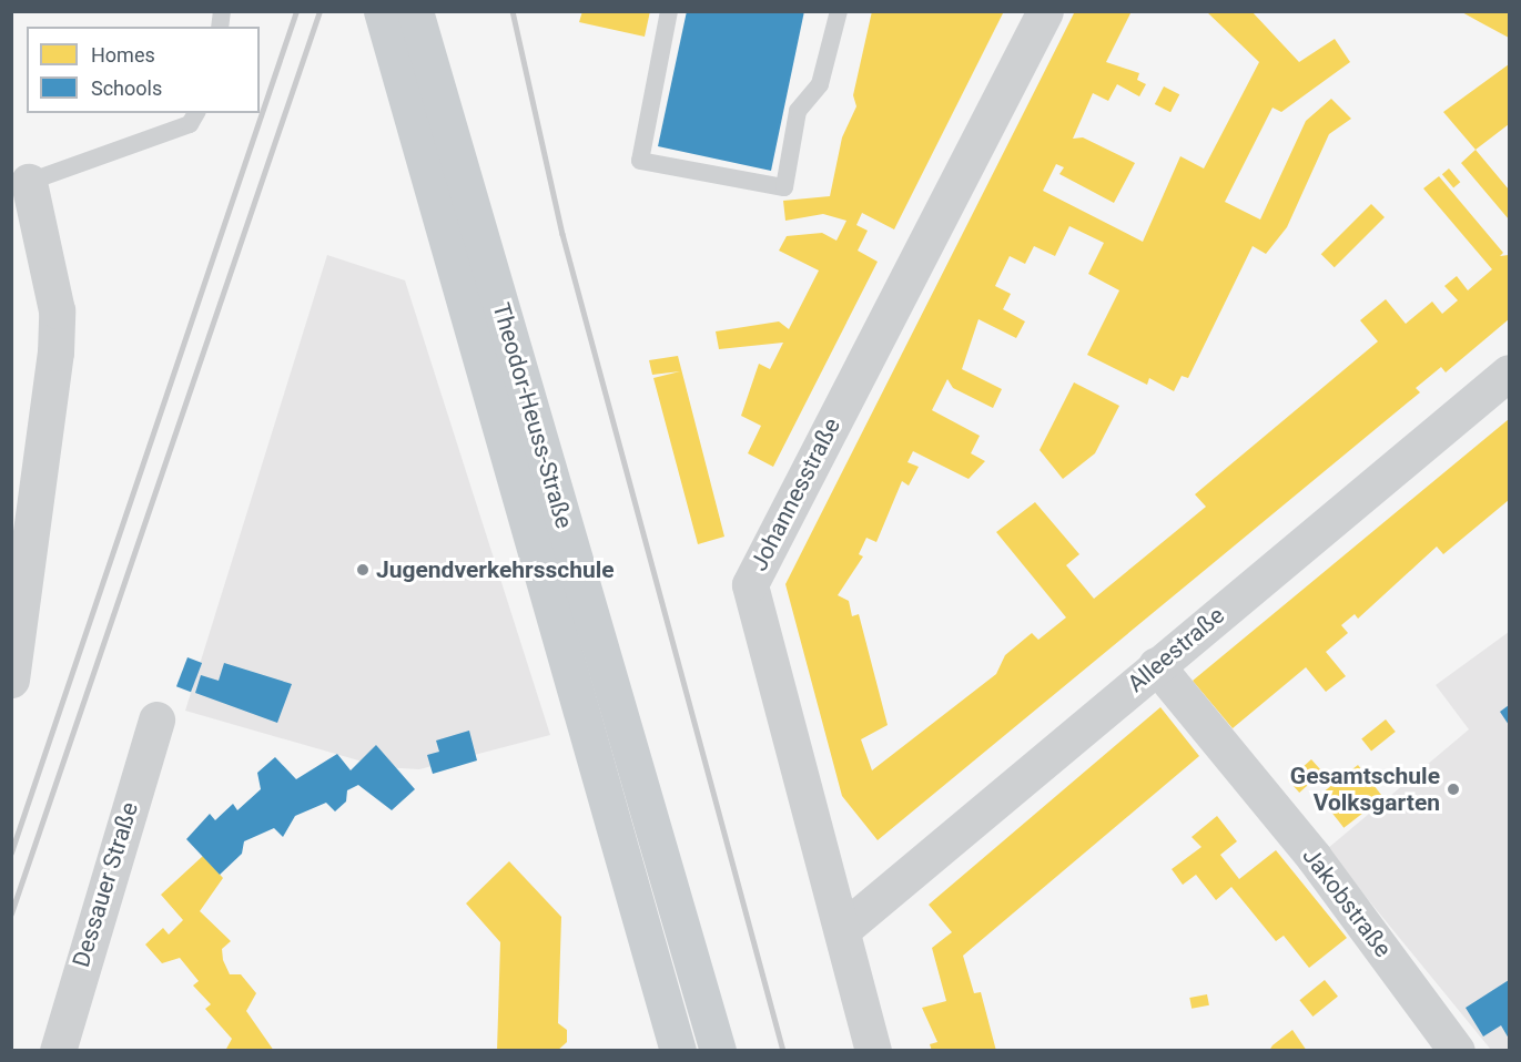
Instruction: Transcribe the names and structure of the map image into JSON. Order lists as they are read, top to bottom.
{
  "streets": {
    "main road": ["Theodor-Heuss-Straße"],
    "street": [
      "Johannesstraße",
      "Alleestraße",
      "Dessauer Straße",
      "Jakobstraße"
    ]
  },
  "crossings": [
    ["Johannesstraße", "Alleestraße"],
    ["Alleestraße", "Jakobstraße"]
  ],
  "places": ["Jugendverkehrsschule", "Gesamtschule Volksgarten"],
  "legend": ["Homes", "Schools"]
}
